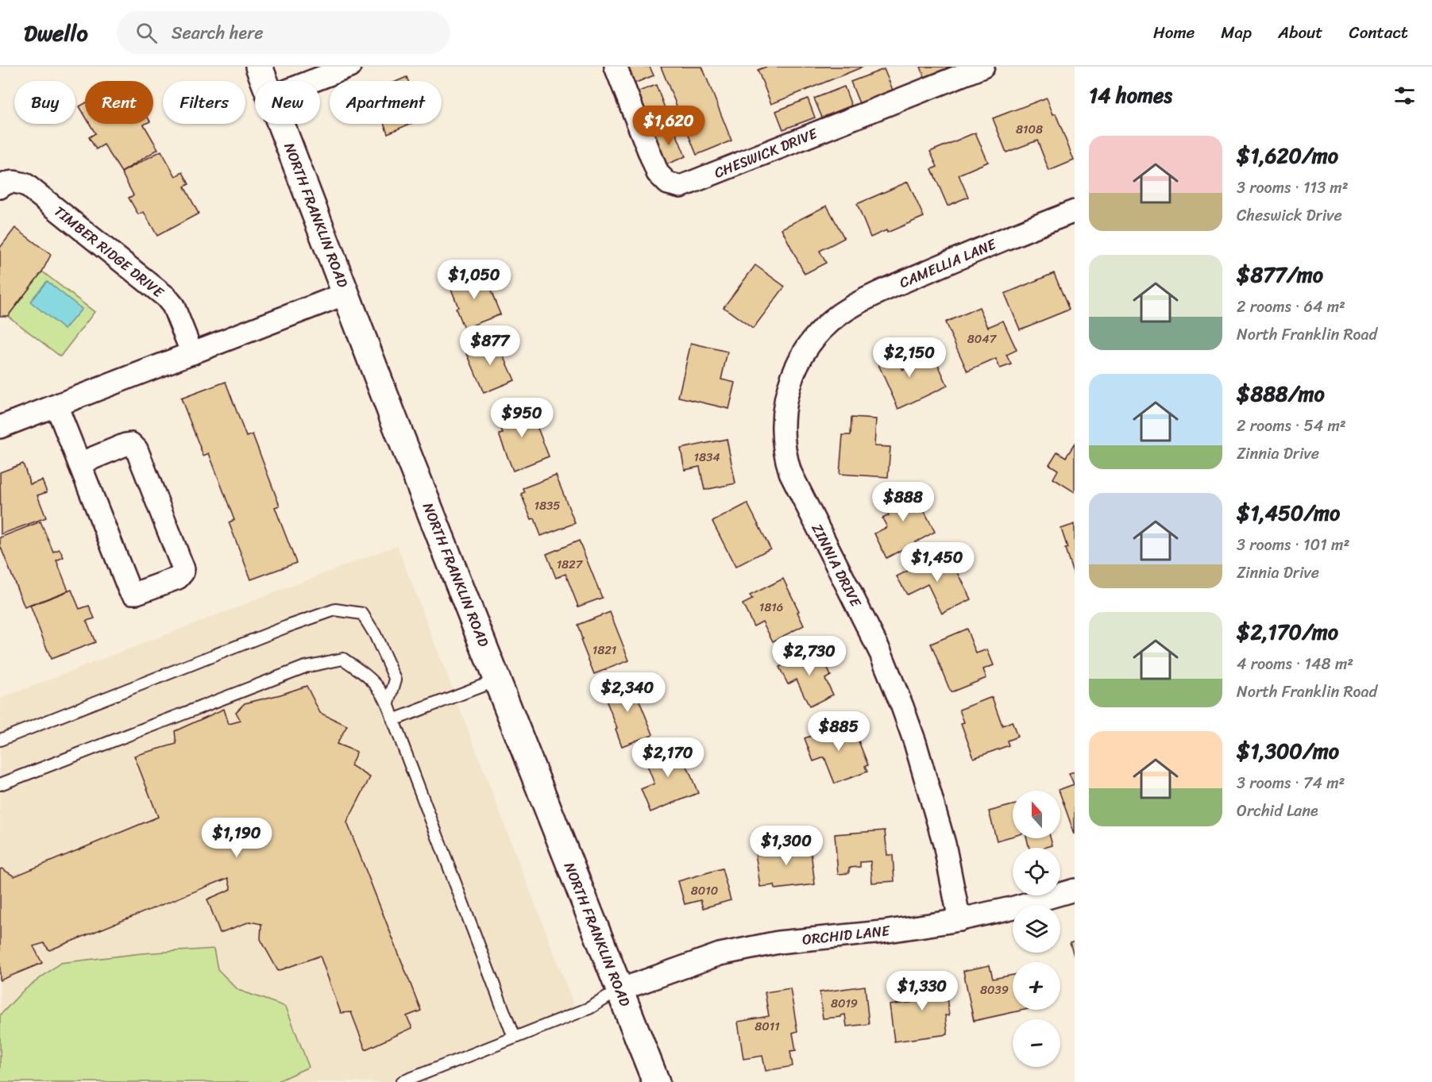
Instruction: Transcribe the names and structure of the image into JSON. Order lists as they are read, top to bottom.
{
  "streets": {
    "main road": ["NORTH FRANKLIN ROAD"],
    "street": [
      "CHESWICK DRIVE",
      "TIMBER RIDGE DRIVE",
      "CAMELLIA LANE",
      "ZINNIA DRIVE",
      "ORCHID LANE"
    ]
  },
  "crossings": [
    ["NORTH FRANKLIN ROAD", "ORCHID LANE"],
    ["CAMELLIA LANE", "ZINNIA DRIVE"],
    ["ZINNIA DRIVE", "ORCHID LANE"]
  ],
  "house_numbers": [
    "8108",
    "8047",
    "1834",
    "1835",
    "1827",
    "1816",
    "1821",
    "8010",
    "8039",
    "8019",
    "8011"
  ],
  "north": "top",
  "page": {
    "header": "Dwello",
    "search": "Search here",
    "nav": [
      "Home",
      "Map",
      "About",
      "Contact"
    ],
    "heading": "14 homes",
    "chip": [
      "Buy",
      "Rent",
      "Filters",
      "New",
      "Apartment"
    ],
    "price": [
      "$1,620",
      "$1,050",
      "$877",
      "$2,150",
      "$950",
      "$888",
      "$1,450",
      "$2,730",
      "$2,340",
      "$885",
      "$2,170",
      "$1,190",
      "$1,300",
      "$1,330"
    ],
    "list": [
      {
        "name": "$1,620/mo",
        "note": "3 rooms · 113 m² · Cheswick Drive"
      },
      {
        "name": "$877/mo",
        "note": "2 rooms · 64 m² · North Franklin Road"
      },
      {
        "name": "$888/mo",
        "note": "2 rooms · 54 m² · Zinnia Drive"
      },
      {
        "name": "$1,450/mo",
        "note": "3 rooms · 101 m² · Zinnia Drive"
      },
      {
        "name": "$2,170/mo",
        "note": "4 rooms · 148 m² · North Franklin Road"
      },
      {
        "name": "$1,300/mo",
        "note": "3 rooms · 74 m² · Orchid Lane"
      }
    ],
    "map_buttons": ["+", "−"]
  }
}
